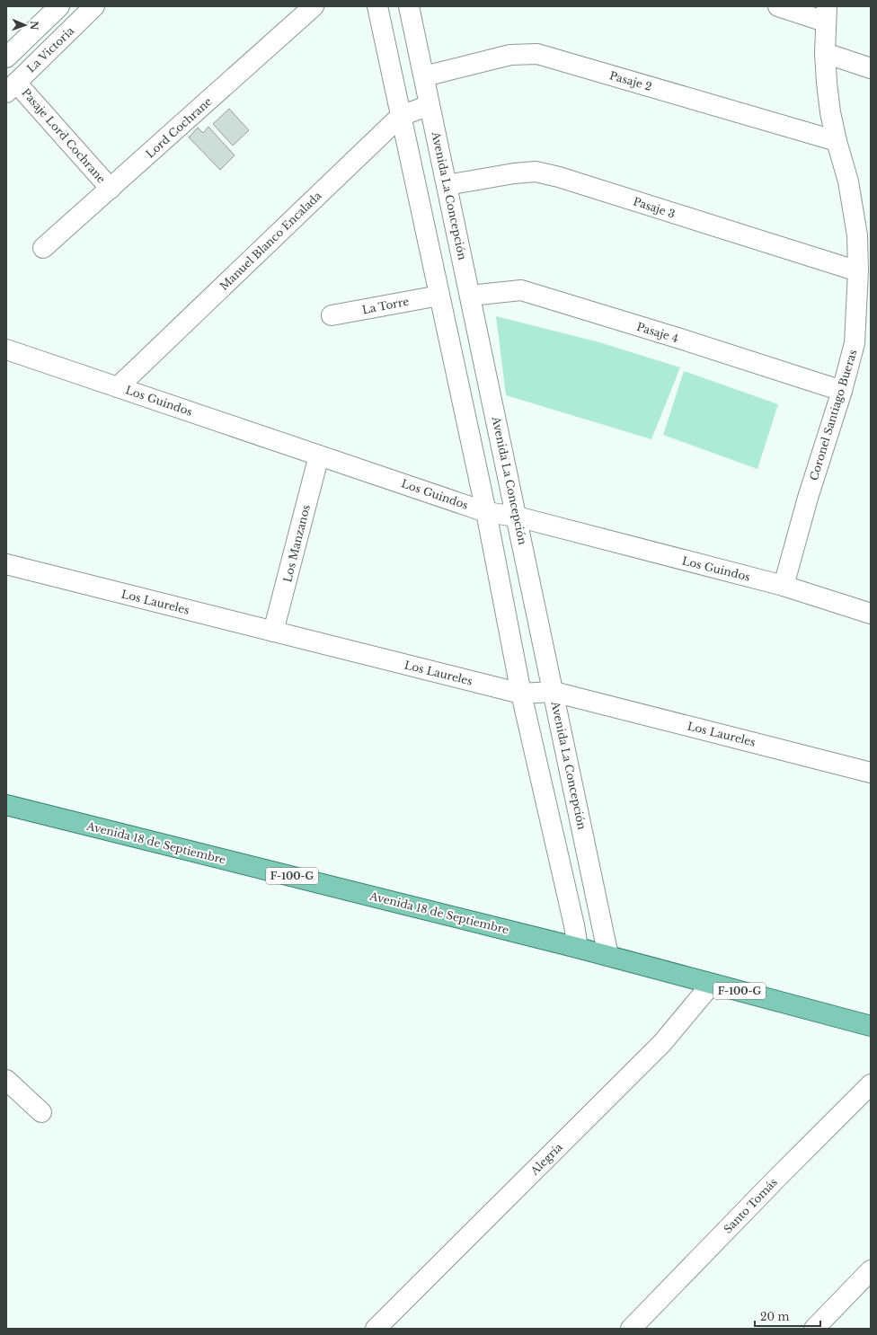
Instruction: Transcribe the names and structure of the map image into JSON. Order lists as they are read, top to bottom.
{
  "streets": {
    "main road": ["Avenida 18 de Septiembre", "F-100-G"],
    "street": [
      "La Victoria",
      "Pasaje 2",
      "Lord Cochrane",
      "Pasaje Lord Cochrane",
      "Avenida La Concepción",
      "Pasaje 3",
      "Manuel Blanco Encalada",
      "La Torre",
      "Pasaje 4",
      "Los Guindos",
      "Coronel Santiago Bueras",
      "Los Manzanos",
      "Los Laureles",
      "Alegría",
      "Santo Tomás"
    ]
  },
  "crossings": [
    ["La Victoria", "Pasaje Lord Cochrane"],
    ["Pasaje 2", "Avenida La Concepción"],
    ["Pasaje 2", "Coronel Santiago Bueras"],
    ["Lord Cochrane", "Pasaje Lord Cochrane"],
    ["Avenida La Concepción", "Pasaje 3"],
    ["Avenida La Concepción", "Manuel Blanco Encalada"],
    ["Avenida La Concepción", "Pasaje 4"],
    ["Avenida La Concepción", "Los Guindos"],
    ["Avenida La Concepción", "Los Laureles"],
    ["Avenida La Concepción", "Avenida 18 de Septiembre"],
    ["Pasaje 3", "Coronel Santiago Bueras"],
    ["Manuel Blanco Encalada", "Los Guindos"],
    ["Pasaje 4", "Coronel Santiago Bueras"],
    ["Los Guindos", "Coronel Santiago Bueras"],
    ["Los Guindos", "Los Manzanos"],
    ["Los Manzanos", "Los Laureles"],
    ["Avenida 18 de Septiembre", "Alegría"]
  ],
  "scale_bar": "20 m",
  "north": "right"
}
